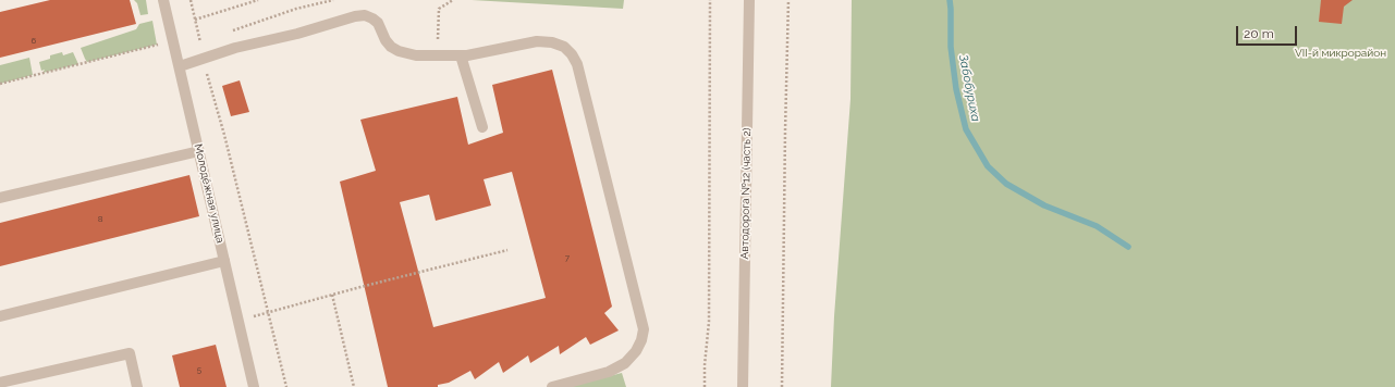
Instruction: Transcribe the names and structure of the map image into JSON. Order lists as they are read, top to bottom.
{
  "streets": {
    "street": ["Молодёжная улица", "Автодорога №12 (часть 2)"]
  },
  "water": ["Забобуриха"],
  "parks": ["VII-й микрорайон"],
  "house_numbers": [
    "6",
    "8",
    "7",
    "5"
  ],
  "scale_bar": "20 m"
}
